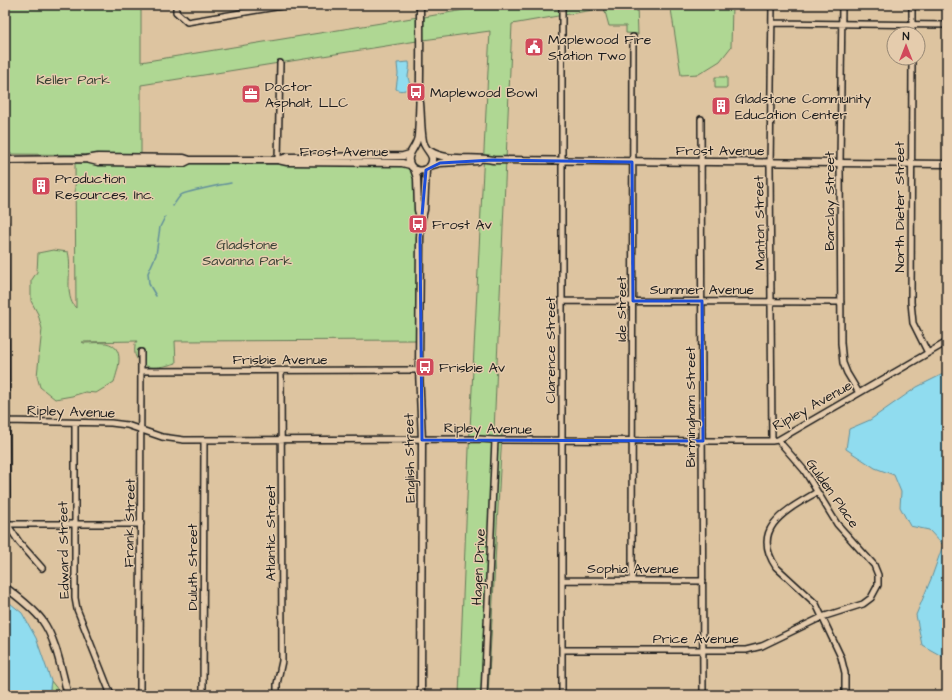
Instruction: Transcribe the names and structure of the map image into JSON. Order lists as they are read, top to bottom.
{
  "streets": {
    "street": [
      "Frost Avenue",
      "Barclay Street",
      "North Dieter Street",
      "Manton Street",
      "Summer Avenue",
      "Ide Street",
      "Clarence Street",
      "Frisbie Avenue",
      "Ripley Avenue",
      "Birmingham Street",
      "English Street",
      "Gulden Place",
      "Frank Street",
      "Atlantic Street",
      "Edward Street",
      "Duluth Street",
      "Hagen Drive",
      "Sophia Avenue",
      "Price Avenue"
    ]
  },
  "crossings": [
    ["Frost Avenue", "Barclay Street"],
    ["Frost Avenue", "North Dieter Street"],
    ["Frost Avenue", "Manton Street"],
    ["Frost Avenue", "Ide Street"],
    ["Frost Avenue", "Clarence Street"],
    ["Frost Avenue", "Birmingham Street"],
    ["Frost Avenue", "English Street"],
    ["Barclay Street", "Summer Avenue"],
    ["Barclay Street", "Ripley Avenue"],
    ["North Dieter Street", "Ripley Avenue"],
    ["Manton Street", "Summer Avenue"],
    ["Manton Street", "Ripley Avenue"],
    ["Manton Street", "Gulden Place"],
    ["Summer Avenue", "Ide Street"],
    ["Summer Avenue", "Clarence Street"],
    ["Summer Avenue", "Birmingham Street"],
    ["Ide Street", "Ripley Avenue"],
    ["Ide Street", "Sophia Avenue"],
    ["Clarence Street", "Ripley Avenue"],
    ["Clarence Street", "Sophia Avenue"],
    ["Clarence Street", "Price Avenue"],
    ["Frisbie Avenue", "English Street"],
    ["Frisbie Avenue", "Frank Street"],
    ["Frisbie Avenue", "Atlantic Street"],
    ["Ripley Avenue", "Birmingham Street"],
    ["Ripley Avenue", "English Street"],
    ["Ripley Avenue", "Gulden Place"],
    ["Ripley Avenue", "Frank Street"],
    ["Ripley Avenue", "Atlantic Street"],
    ["Ripley Avenue", "Edward Street"],
    ["Ripley Avenue", "Duluth Street"],
    ["Ripley Avenue", "Hagen Drive"],
    ["Birmingham Street", "Sophia Avenue"],
    ["Birmingham Street", "Price Avenue"],
    ["Gulden Place", "Price Avenue"]
  ],
  "parks": ["Keller Park", "Gladstone Savanna Park"],
  "places": {
    "public building": ["Maplewood Fire Station Two"],
    "bus stop": ["Maplewood Bowl", "Frost Av", "Frisbie Av"],
    "office": ["Doctor Asphalt, LLC"],
    "building": ["Gladstone Community Education Center", "Production Resources, Inc."]
  },
  "north": "top"
}
